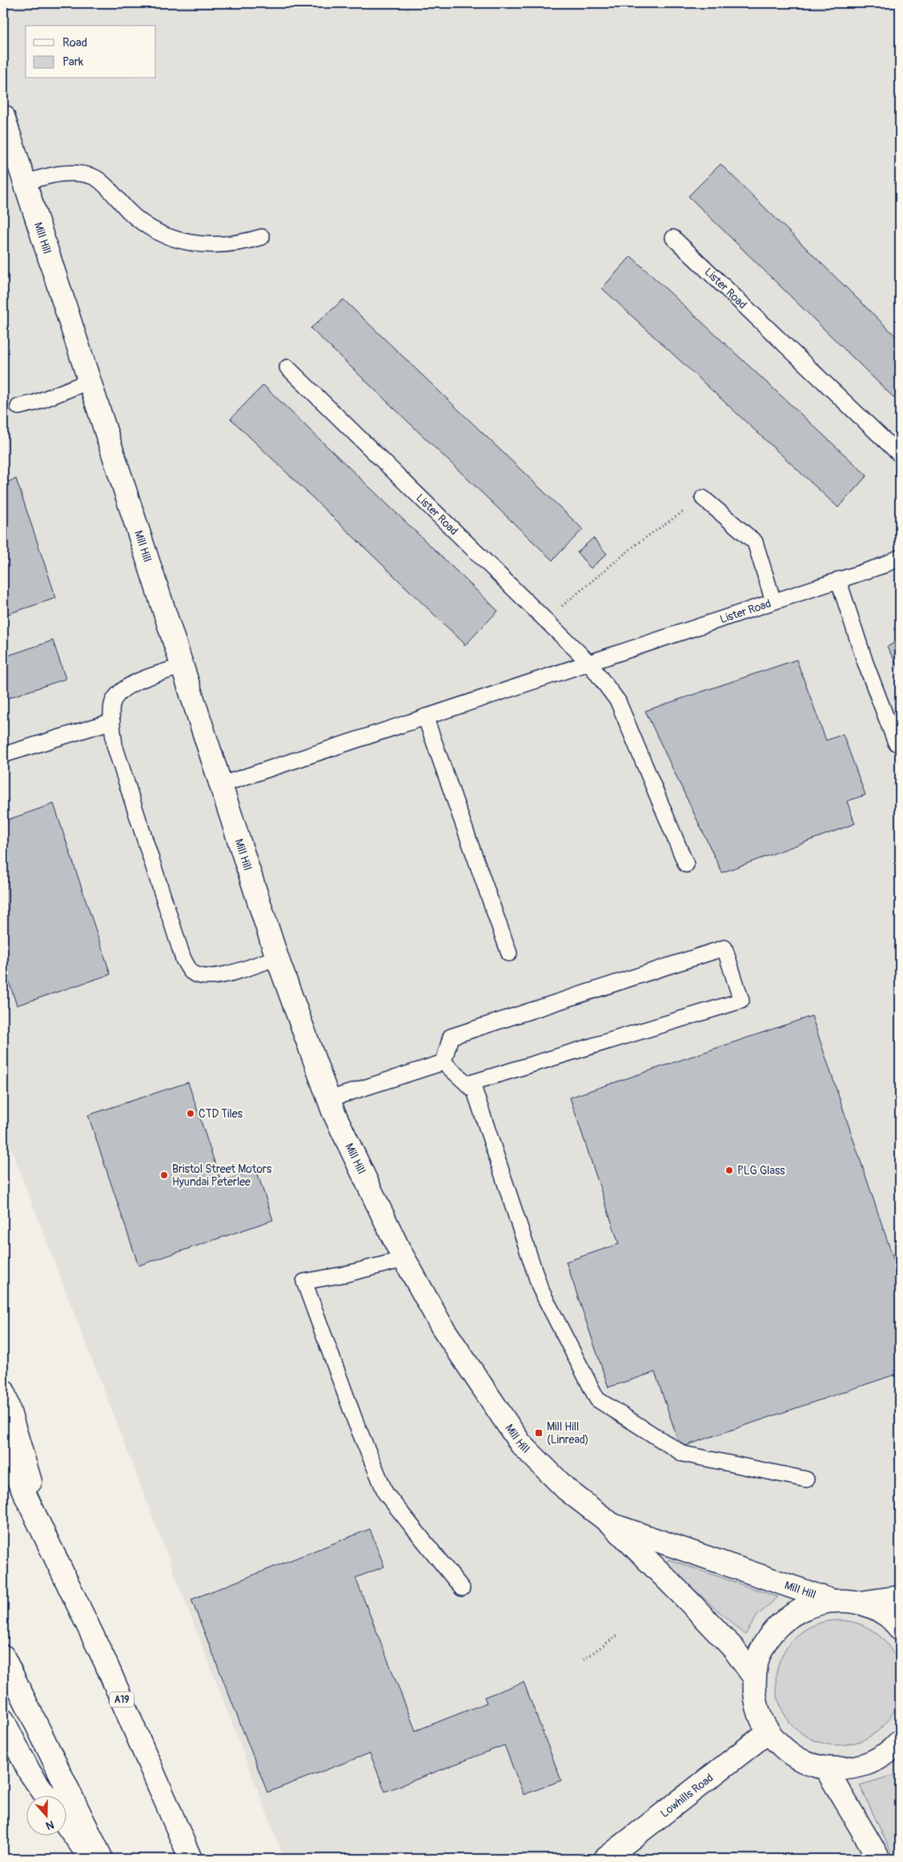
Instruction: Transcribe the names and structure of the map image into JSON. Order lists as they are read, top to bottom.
{
  "streets": {
    "main road": ["Mill Hill", "A19", "Lowhills Road"],
    "lane": ["Lister Road"]
  },
  "crossings": [
    ["Mill Hill", "Lister Road"]
  ],
  "places": {
    "other": ["CTD Tiles", "PLG Glass", "Bristol Street Motors Hyundai Peterlee"],
    "transit": ["Mill Hill (Linread)"]
  },
  "legend": ["Road", "Park"],
  "north": "bottom"
}
